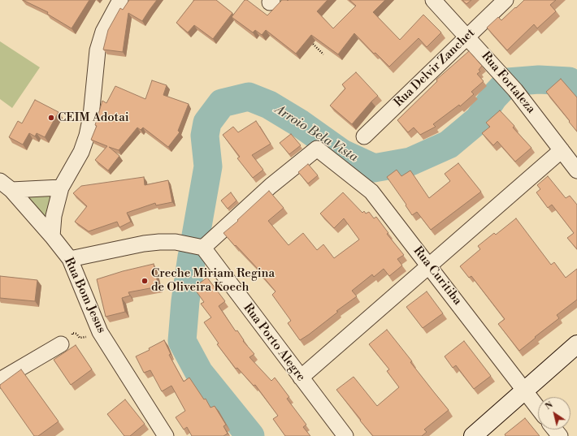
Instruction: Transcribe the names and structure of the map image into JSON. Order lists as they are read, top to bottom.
{
  "streets": {
    "street": [
      "Rua Delvir Zanchet",
      "Rua Fortaleza",
      "Rua Curitiba",
      "Rua Bom Jesus",
      "Rua Porto Alegre"
    ]
  },
  "crossings": [
    ["Rua Delvir Zanchet", "Rua Fortaleza"],
    ["Rua Curitiba", "Rua Porto Alegre"]
  ],
  "water": ["Arroio Bela Vista"],
  "places": ["CEIM Adotai", "Creche Miriam Regina de Oliveira Koech"],
  "north": "top left"
}
